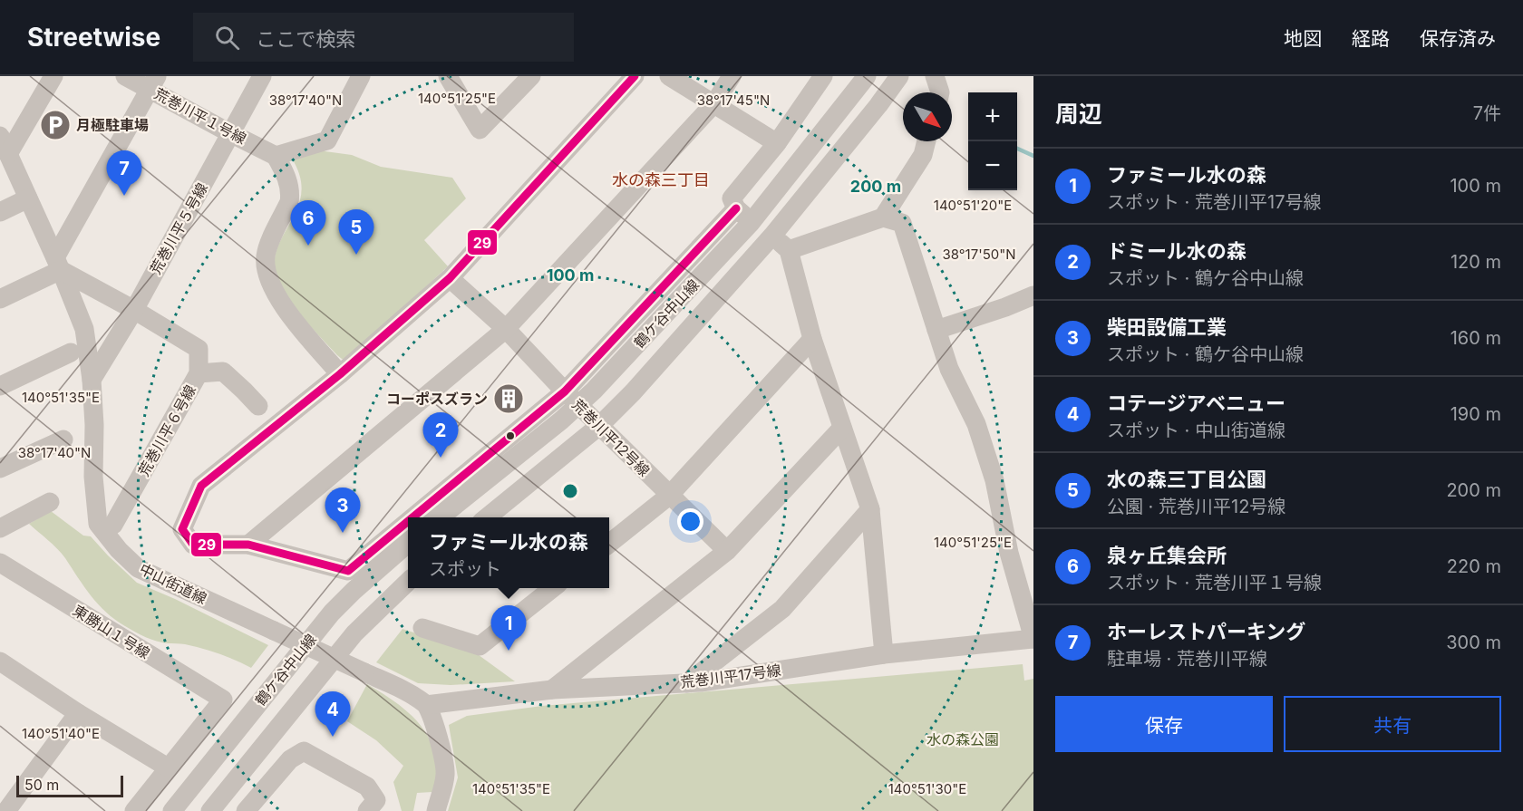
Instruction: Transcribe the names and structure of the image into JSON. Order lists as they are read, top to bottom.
{
  "streets": {
    "street": [
      "荒巻川平１号線",
      "荒巻川平５号線",
      "鶴ケ谷中山線",
      "荒巻川平６号線",
      "荒巻川平12号線",
      "中山街道線",
      "東勝山１号線",
      "荒巻川平17号線"
    ]
  },
  "crossings": [
    ["荒巻川平１号線", "荒巻川平５号線"],
    ["荒巻川平５号線", "荒巻川平６号線"],
    ["荒巻川平５号線", "中山街道線"],
    ["鶴ケ谷中山線", "荒巻川平12号線"],
    ["荒巻川平６号線", "中山街道線"],
    ["中山街道線", "荒巻川平17号線"]
  ],
  "districts": ["水の森三丁目"],
  "parks": ["水の森公園"],
  "places": {
    "parking": ["月極駐車場"],
    "building": ["コーポスズラン"]
  },
  "lines": ["transit line 29"],
  "scale_bar": "50 m",
  "north": "bottom right",
  "page": {
    "header": "Streetwise",
    "search": "ここで検索",
    "nav": ["地図", "経路", "保存済み"],
    "heading": ["周辺", "7件"],
    "map_buttons": ["+", "−"],
    "list": [
      {
        "mark": "1",
        "name": "ファミール水の森",
        "note": "スポット · 荒巻川平17号線",
        "value": "100 m"
      },
      {
        "mark": "2",
        "name": "ドミール水の森",
        "note": "スポット · 鶴ケ谷中山線",
        "value": "120 m"
      },
      {
        "mark": "3",
        "name": "柴田設備工業",
        "note": "スポット · 鶴ケ谷中山線",
        "value": "160 m"
      },
      {
        "mark": "4",
        "name": "コテージアベニュー",
        "note": "スポット · 中山街道線",
        "value": "190 m"
      },
      {
        "mark": "5",
        "name": "水の森三丁目公園",
        "note": "公園 · 荒巻川平12号線",
        "value": "200 m"
      },
      {
        "mark": "6",
        "name": "泉ヶ丘集会所",
        "note": "スポット · 荒巻川平１号線",
        "value": "220 m"
      },
      {
        "mark": "7",
        "name": "ホーレストパーキング",
        "note": "駐車場 · 荒巻川平線",
        "value": "300 m"
      }
    ],
    "pins": [
      "7",
      "6",
      "5",
      "2",
      "3",
      "1",
      "4"
    ],
    "popup": ["ファミール水の森", "スポット"],
    "buttons": ["保存", "共有"],
    "scale": "50 m"
  },
  "coordinates": [
    "140°51'25\"E",
    "38°17'40\"N",
    "38°17'45\"N",
    "140°51'20\"E",
    "38°17'50\"N",
    "140°51'35\"E",
    "140°51'40\"E",
    "140°51'30\"E"
  ],
  "rings": ["200 m", "100 m"]
}
